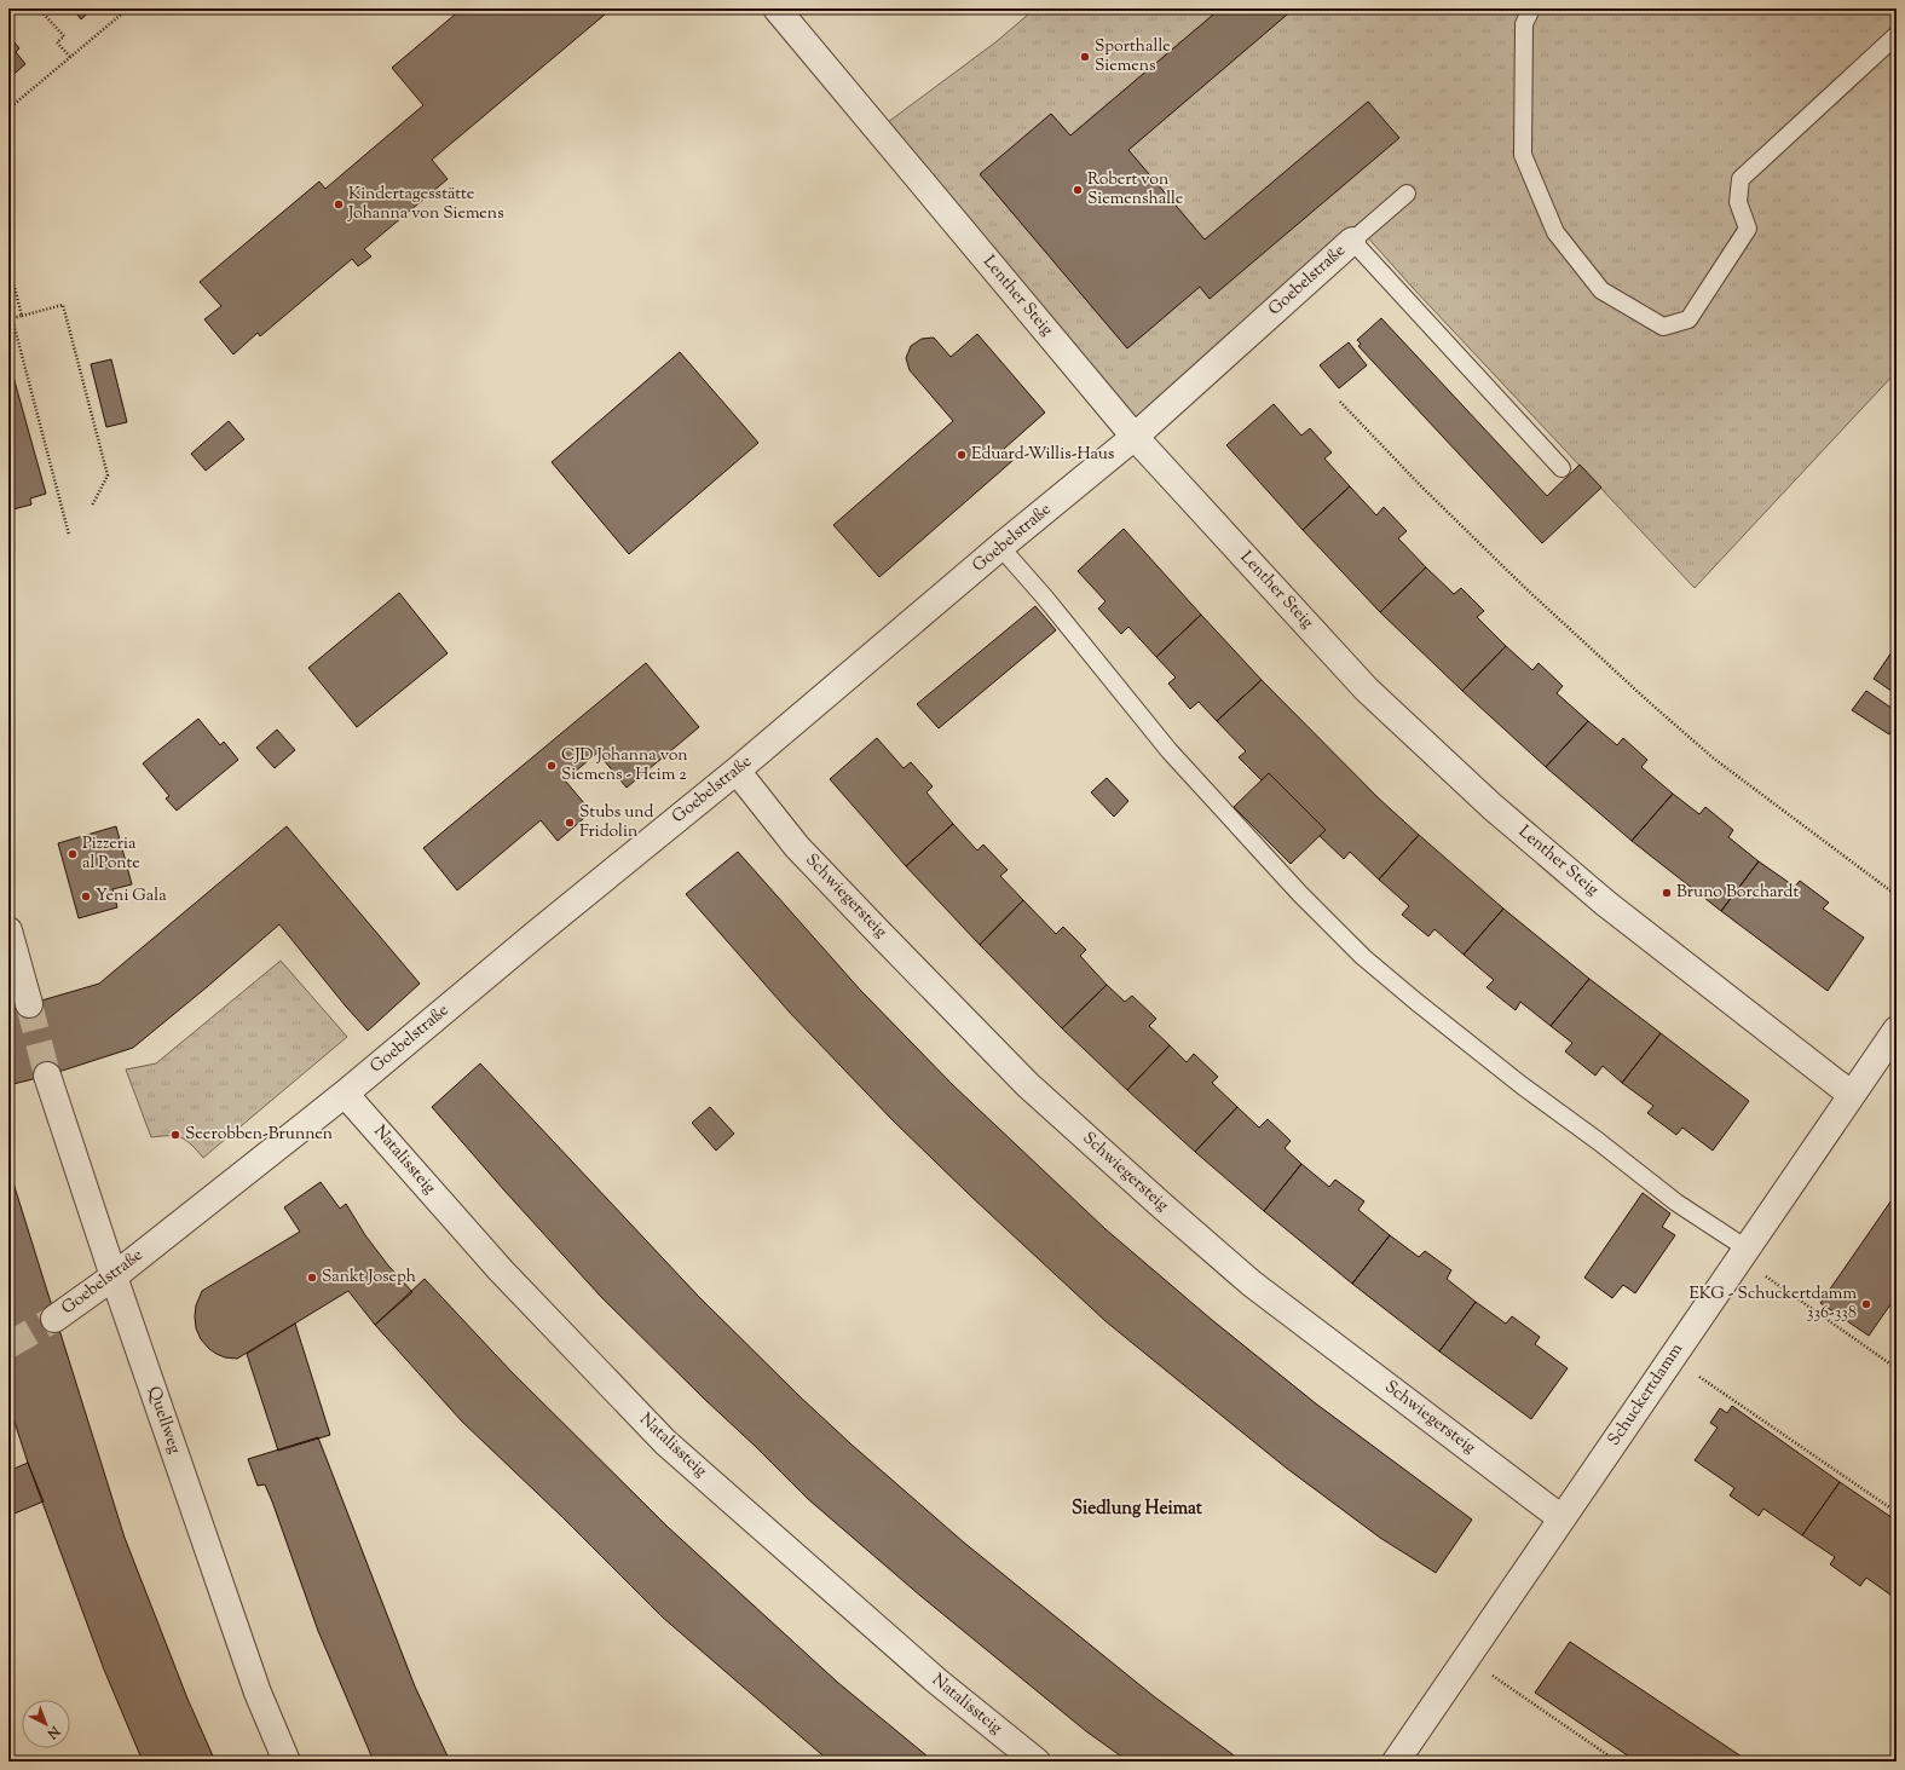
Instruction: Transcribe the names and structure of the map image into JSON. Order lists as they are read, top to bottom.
{
  "streets": {
    "street": [
      "Goebelstraße",
      "Lenther Steig",
      "Schwiegersteig",
      "Natalissteig",
      "Schuckertdamm",
      "Quellweg"
    ]
  },
  "crossings": [
    ["Goebelstraße", "Lenther Steig"],
    ["Goebelstraße", "Schwiegersteig"],
    ["Goebelstraße", "Natalissteig"],
    ["Goebelstraße", "Quellweg"],
    ["Lenther Steig", "Schuckertdamm"],
    ["Schwiegersteig", "Schuckertdamm"]
  ],
  "districts": ["Siedlung Heimat"],
  "places": [
    "Sporthalle Siemens",
    "Robert von Siemenshalle",
    "Kindertagesstätte Johanna von Siemens",
    "Eduard-Willis-Haus",
    "CJD Johanna von Siemens - Heim 2",
    "Stubs und Fridolin",
    "Pizzeria al Ponte",
    "Bruno Borchardt",
    "Yeni Gala",
    "Seerobben-Brunnen",
    "Sankt Joseph",
    "EKG - Schuckertdamm 336-338"
  ],
  "north": "bottom right"
}
